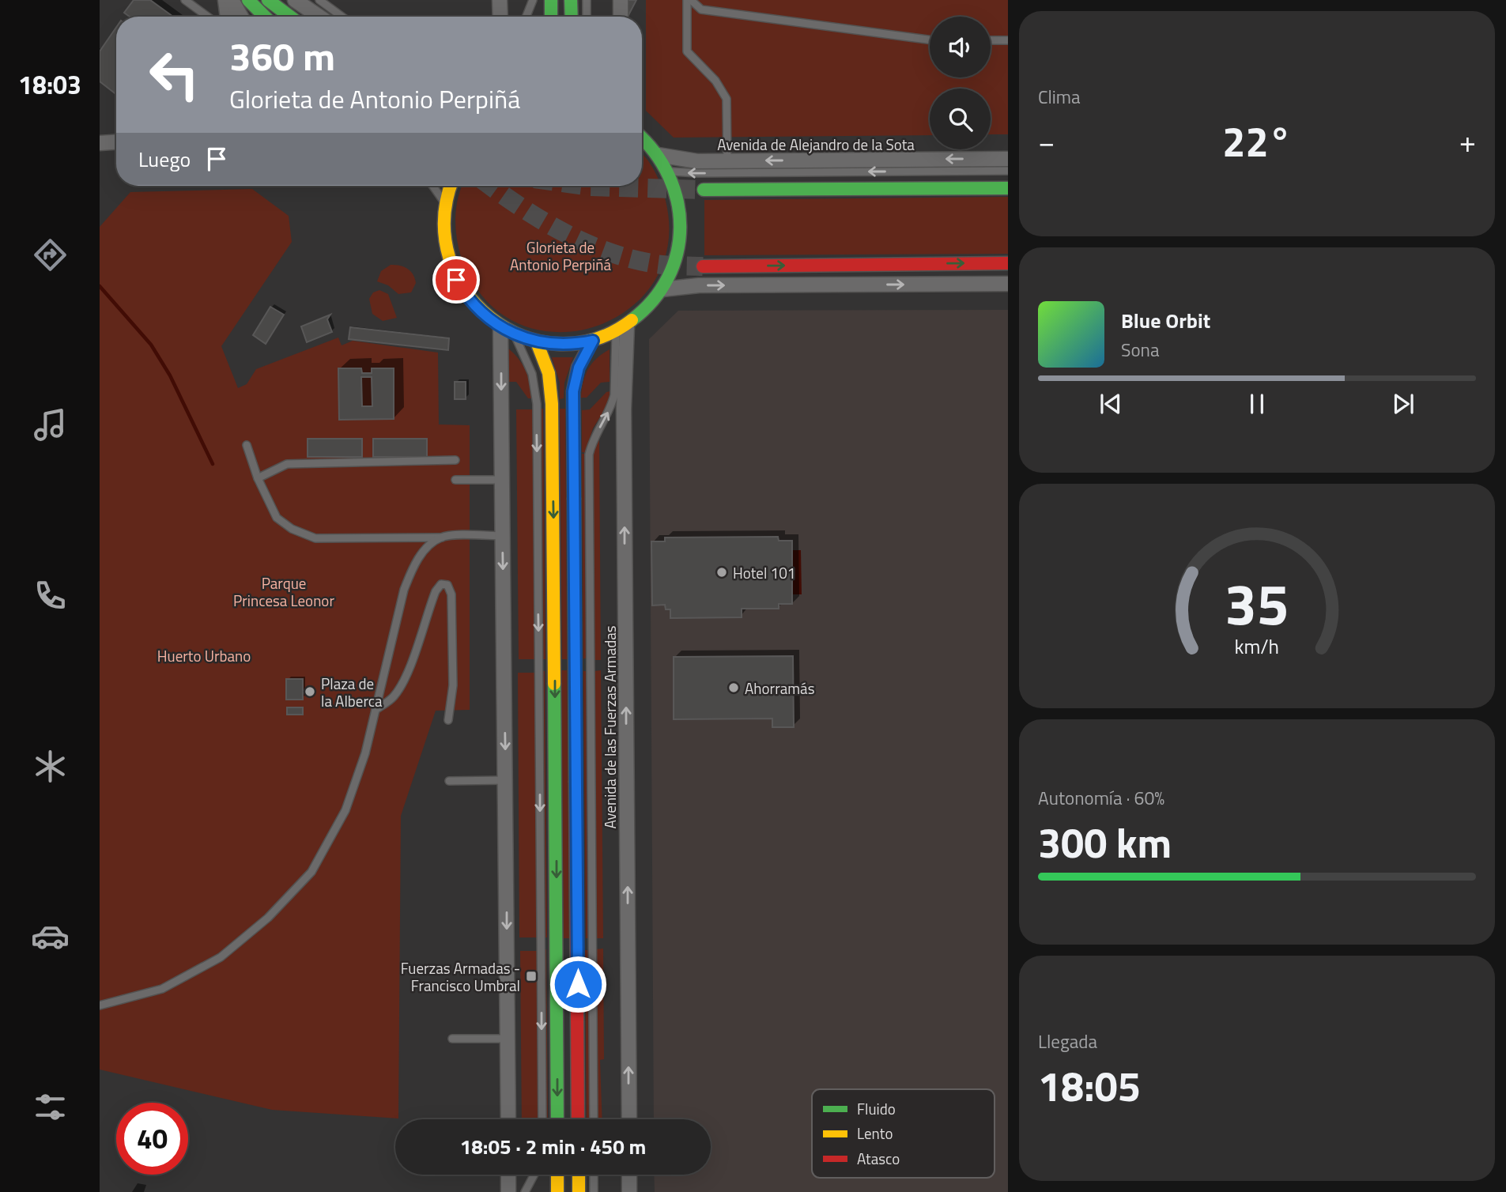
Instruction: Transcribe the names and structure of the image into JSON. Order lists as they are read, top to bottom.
{
  "streets": {
    "street": ["Avenida de Alejandro de la Sota", "Avenida de las Fuerzas Armadas"]
  },
  "parks": ["Glorieta de Antonio Perpiñá", "Parque Princesa Leonor", "Huerto Urbano"],
  "places": {
    "other": ["Hotel 101", "Ahorramás", "Plaza de la Alberca"],
    "transit": ["Fuerzas Armadas - Francisco Umbral"]
  },
  "legend": ["Fluido", "Lento", "Atasco"],
  "page": {
    "tabs": "18:03",
    "tile": [
      "Clima",
      ["Autonomía · 60%", "300 km"],
      ["Llegada", "18:05"]
    ],
    "turn": ["360 m", "Glorieta de Antonio Perpiñá"],
    "heat": ["−", "22°", "+"],
    "then": "Luego",
    "song": ["Blue Orbit", "Sona"],
    "limit": "40",
    "trip": "18:05 · 2 min · 450 m",
    "gauge": ["35", "km/h"]
  }
}
